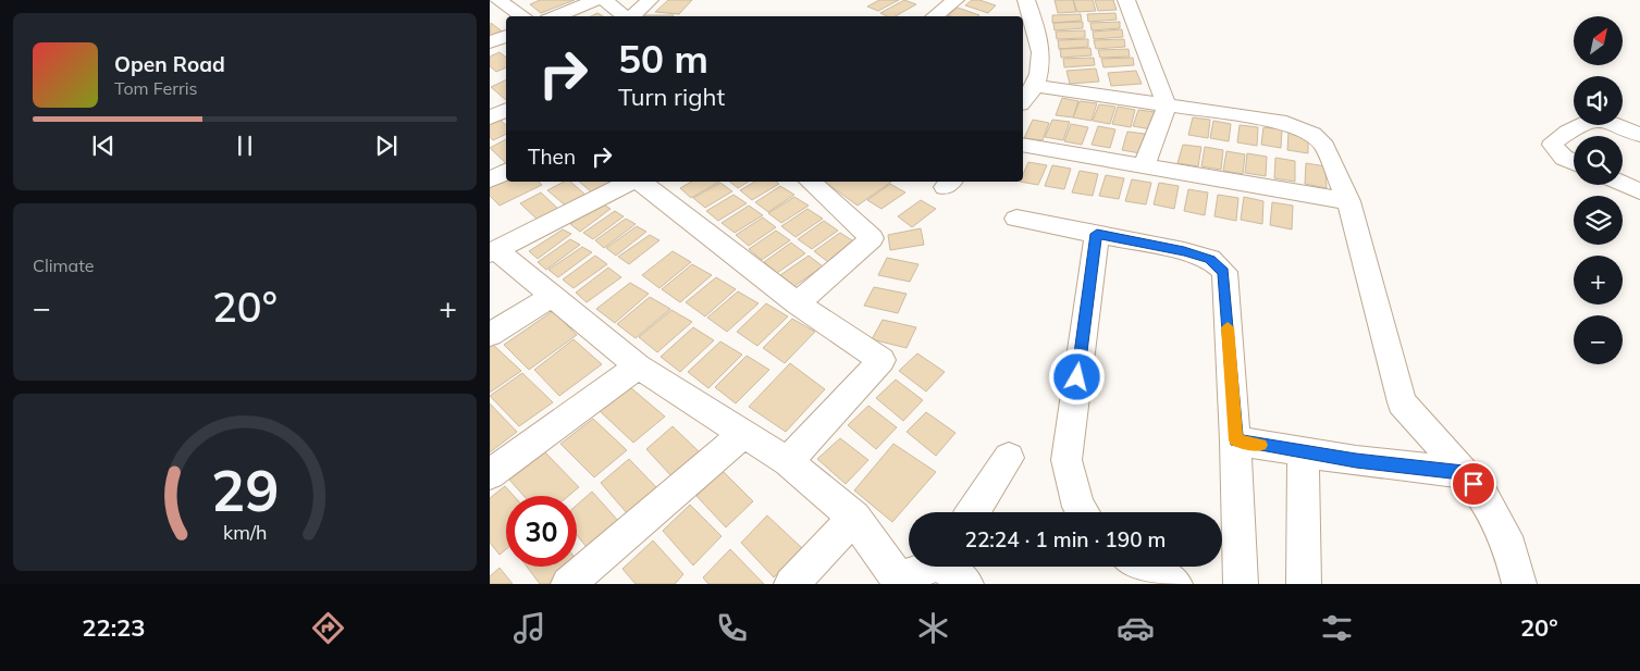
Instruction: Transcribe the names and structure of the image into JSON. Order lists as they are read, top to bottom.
{
  "north": "top right",
  "page": {
    "map_buttons": ["+", "−"],
    "turn": ["50 m", "Turn right"],
    "song": ["Open Road", "Tom Ferris"],
    "then": "Then",
    "tile": "Climate",
    "heat": ["−", "20°", "+"],
    "limit": "30",
    "trip": "22:24 · 1 min · 190 m",
    "tabs": ["22:23", "20°"],
    "gauge": ["29", "km/h"]
  }
}
